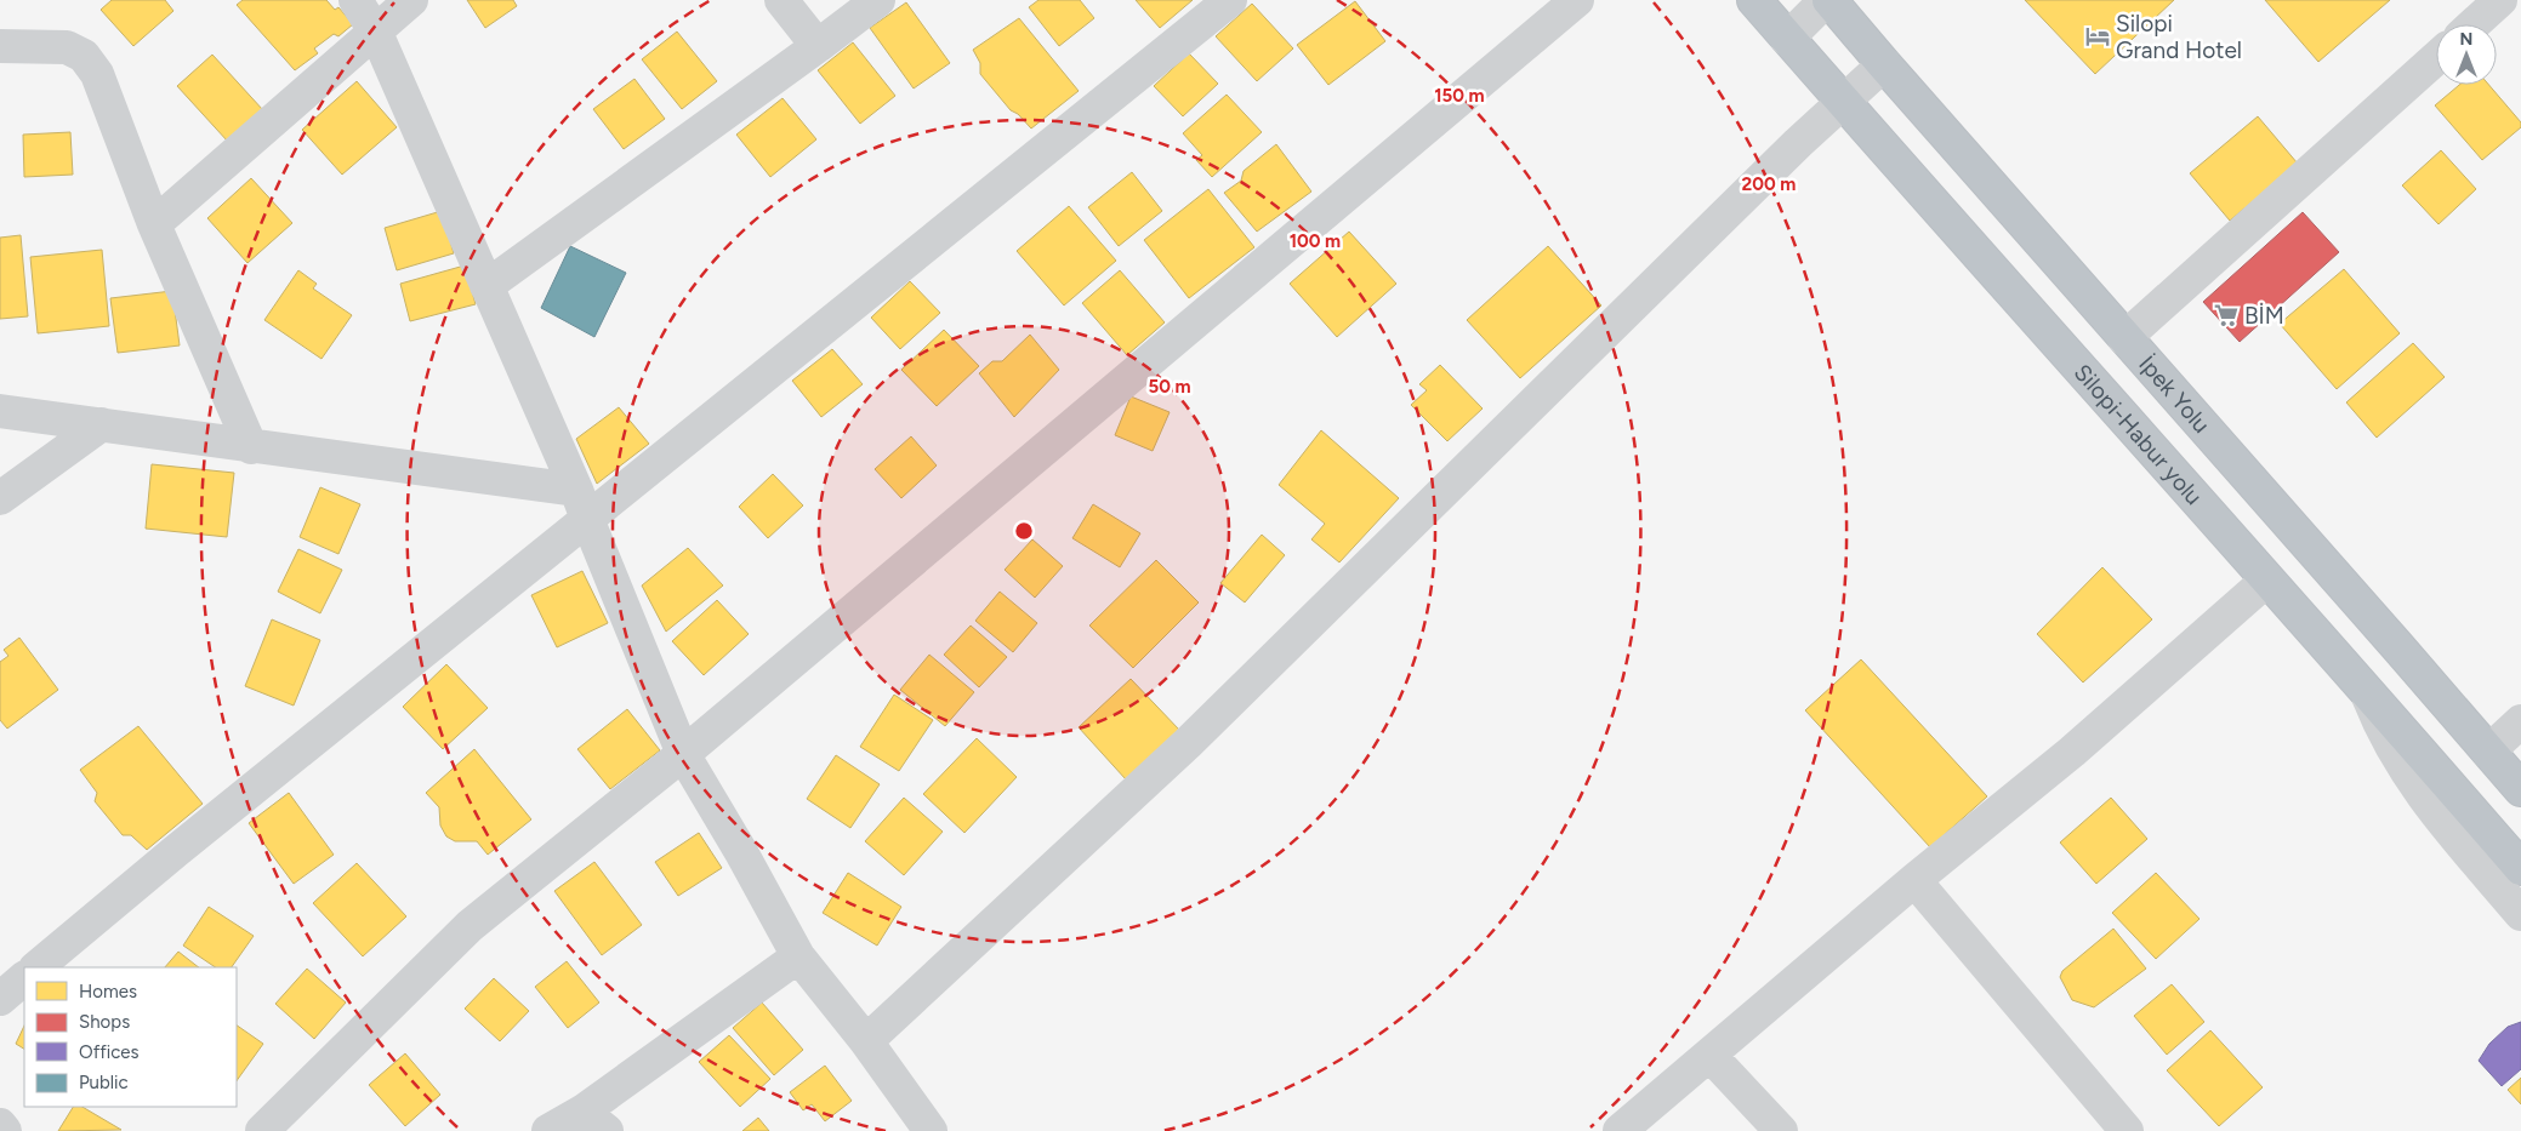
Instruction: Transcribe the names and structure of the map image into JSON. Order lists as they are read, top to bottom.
{
  "streets": {
    "highway": ["İpek Yolu", "Silopi-Habur yolu"]
  },
  "places": {
    "hotel": ["Silopi Grand Hotel"],
    "supermarket": ["BİM"]
  },
  "legend": [
    "Homes",
    "Shops",
    "Offices",
    "Public"
  ],
  "north": "top",
  "rings": [
    "150 m",
    "200 m",
    "100 m",
    "50 m"
  ]
}
